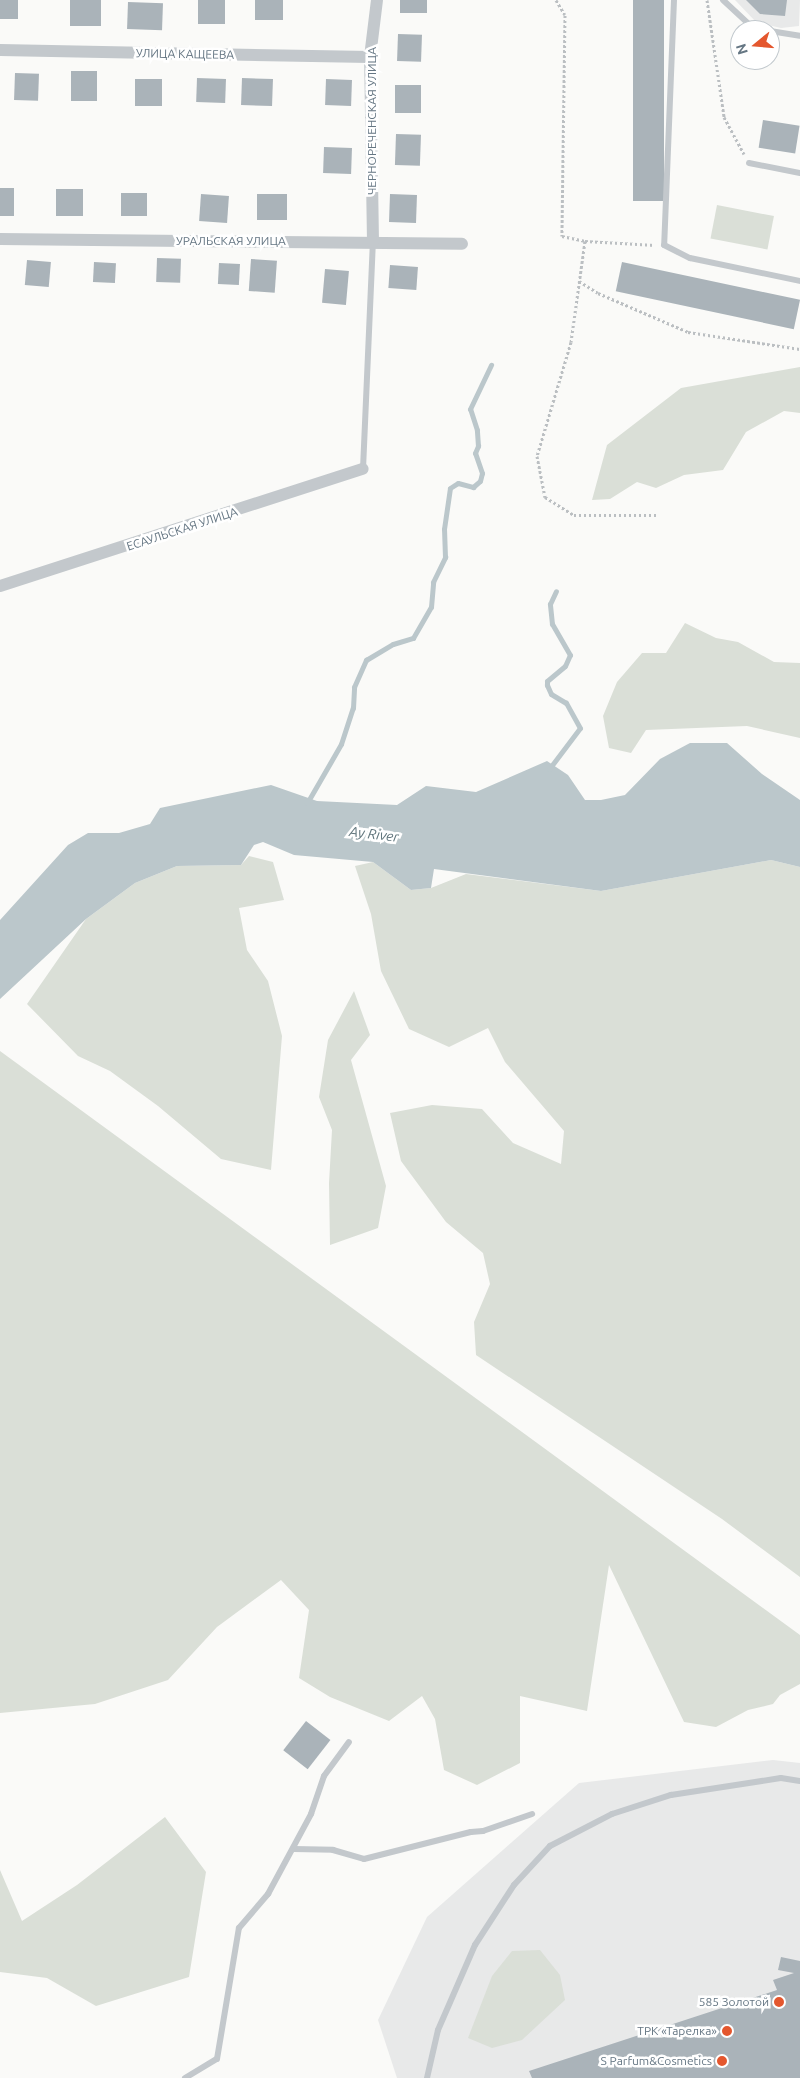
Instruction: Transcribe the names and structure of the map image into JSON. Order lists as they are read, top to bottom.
{
  "streets": {
    "street": [
      "УЛИЦА КАЩЕЕВА",
      "ЧЕРНОРЕЧЕНСКАЯ УЛИЦА",
      "УРАЛЬСКАЯ УЛИЦА",
      "ЕСАУЛЬСКАЯ УЛИЦА"
    ]
  },
  "crossings": [
    ["УЛИЦА КАЩЕЕВА", "ЧЕРНОРЕЧЕНСКАЯ УЛИЦА"],
    ["ЧЕРНОРЕЧЕНСКАЯ УЛИЦА", "УРАЛЬСКАЯ УЛИЦА"]
  ],
  "water": ["Ay River"],
  "places": ["585 Золотой", "ТРК «Тарелка»", "S Parfum&Cosmetics"],
  "north": "left"
}
